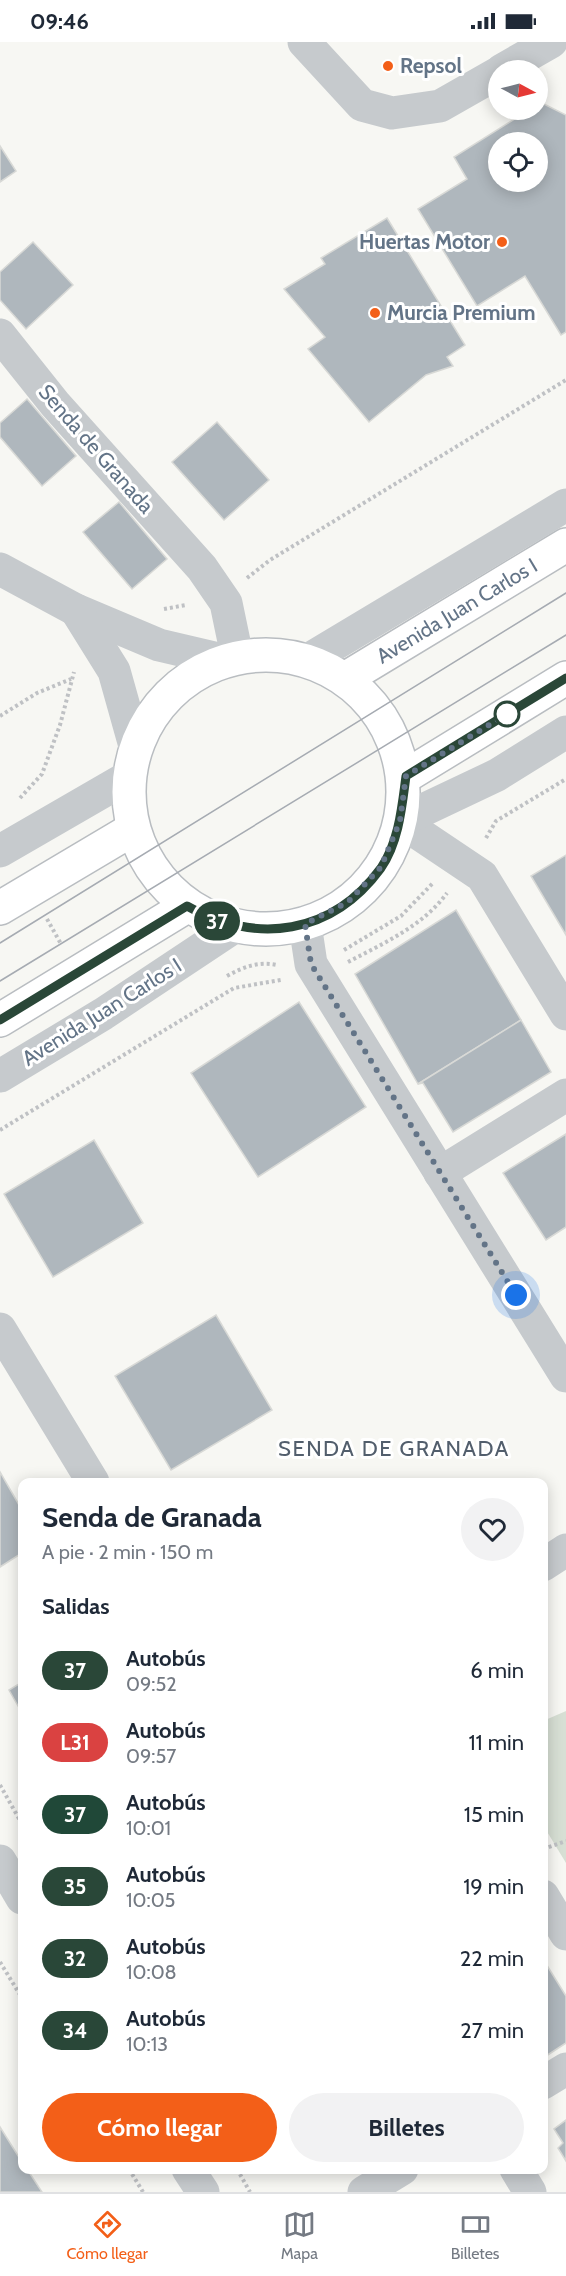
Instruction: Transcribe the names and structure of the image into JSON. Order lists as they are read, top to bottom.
{
  "streets": {
    "main road": ["Avenida Juan Carlos I"],
    "street": ["Senda de Granada"]
  },
  "districts": ["SENDA DE GRANADA"],
  "places": ["Repsol", "Huertas Motor", "Murcia Premium"],
  "lines": ["bus line 37"],
  "north": "right",
  "page": {
    "status": "09:46",
    "on_map": "37",
    "heading": [
      ["Senda de Granada", "A pie · 2 min · 150 m"],
      "Salidas"
    ],
    "list": [
      {
        "mark": "37",
        "name": "Autobús",
        "note": "09:52",
        "value": "6 min"
      },
      {
        "mark": "L31",
        "name": "Autobús",
        "note": "09:57",
        "value": "11 min"
      },
      {
        "mark": "37",
        "name": "Autobús",
        "note": "10:01",
        "value": "15 min"
      },
      {
        "mark": "35",
        "name": "Autobús",
        "note": "10:05",
        "value": "19 min"
      },
      {
        "mark": "32",
        "name": "Autobús",
        "note": "10:08",
        "value": "22 min"
      },
      {
        "mark": "34",
        "name": "Autobús",
        "note": "10:13",
        "value": "27 min"
      }
    ],
    "buttons": ["Cómo llegar", "Billetes"],
    "tabs": ["Cómo llegar", "Mapa", "Billetes"]
  }
}
